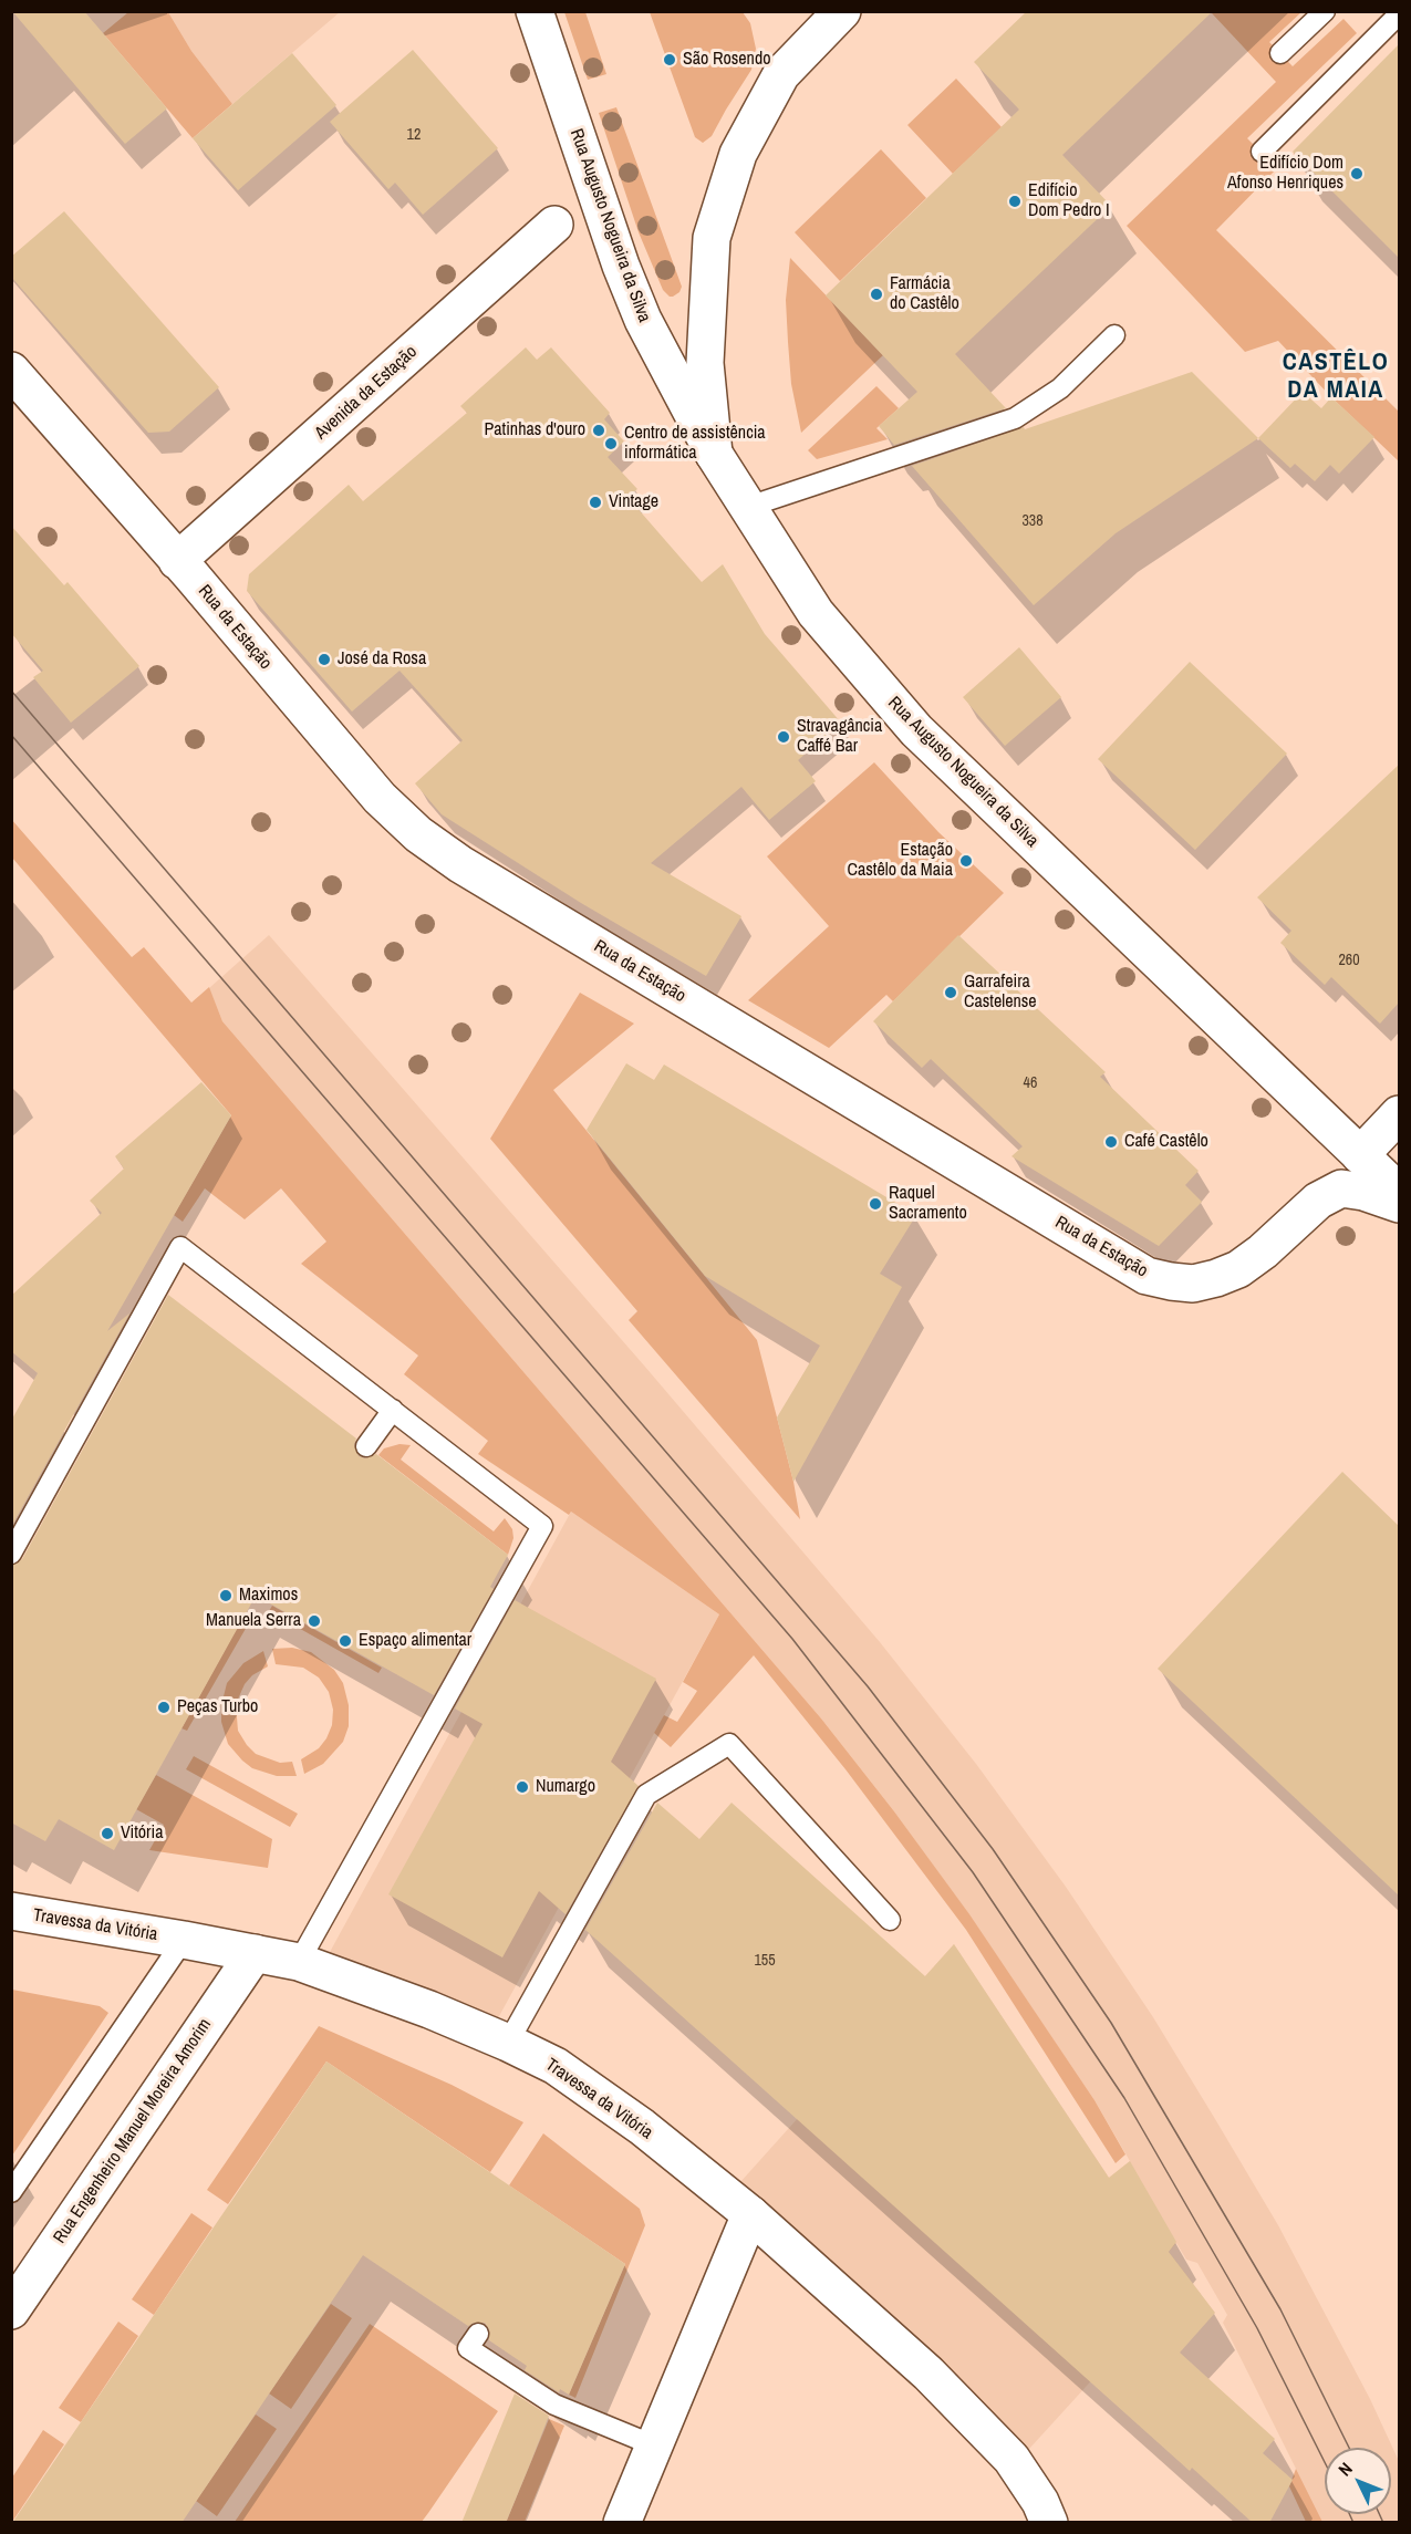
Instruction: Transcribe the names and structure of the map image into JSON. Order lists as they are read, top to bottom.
{
  "streets": {
    "street": [
      "Rua Augusto Nogueira da Silva",
      "Avenida da Estação",
      "Rua da Estação",
      "Travessa da Vitória",
      "Rua Engenheiro Manuel Moreira Amorim"
    ]
  },
  "crossings": [
    ["Avenida da Estação", "Rua da Estação"],
    ["Travessa da Vitória", "Rua Engenheiro Manuel Moreira Amorim"]
  ],
  "districts": ["CASTÊLO DA MAIA"],
  "places": [
    "São Rosendo",
    "Edifício Dom Afonso Henriques",
    "Edifício Dom Pedro I",
    "Farmácia do Castêlo",
    "Patinhas d'ouro",
    "Centro de assistência informática",
    "Vintage",
    "José da Rosa",
    "Stravagância Caffé Bar",
    "Estação Castêlo da Maia",
    "Garrafeira Castelense",
    "Café Castêlo",
    "Raquel Sacramento",
    "Maximos",
    "Manuela Serra",
    "Espaço alimentar",
    "Peças Turbo",
    "Numargo",
    "Vitória"
  ],
  "house_numbers": [
    "12",
    "338",
    "260",
    "46",
    "155"
  ],
  "north": "top left"
}
